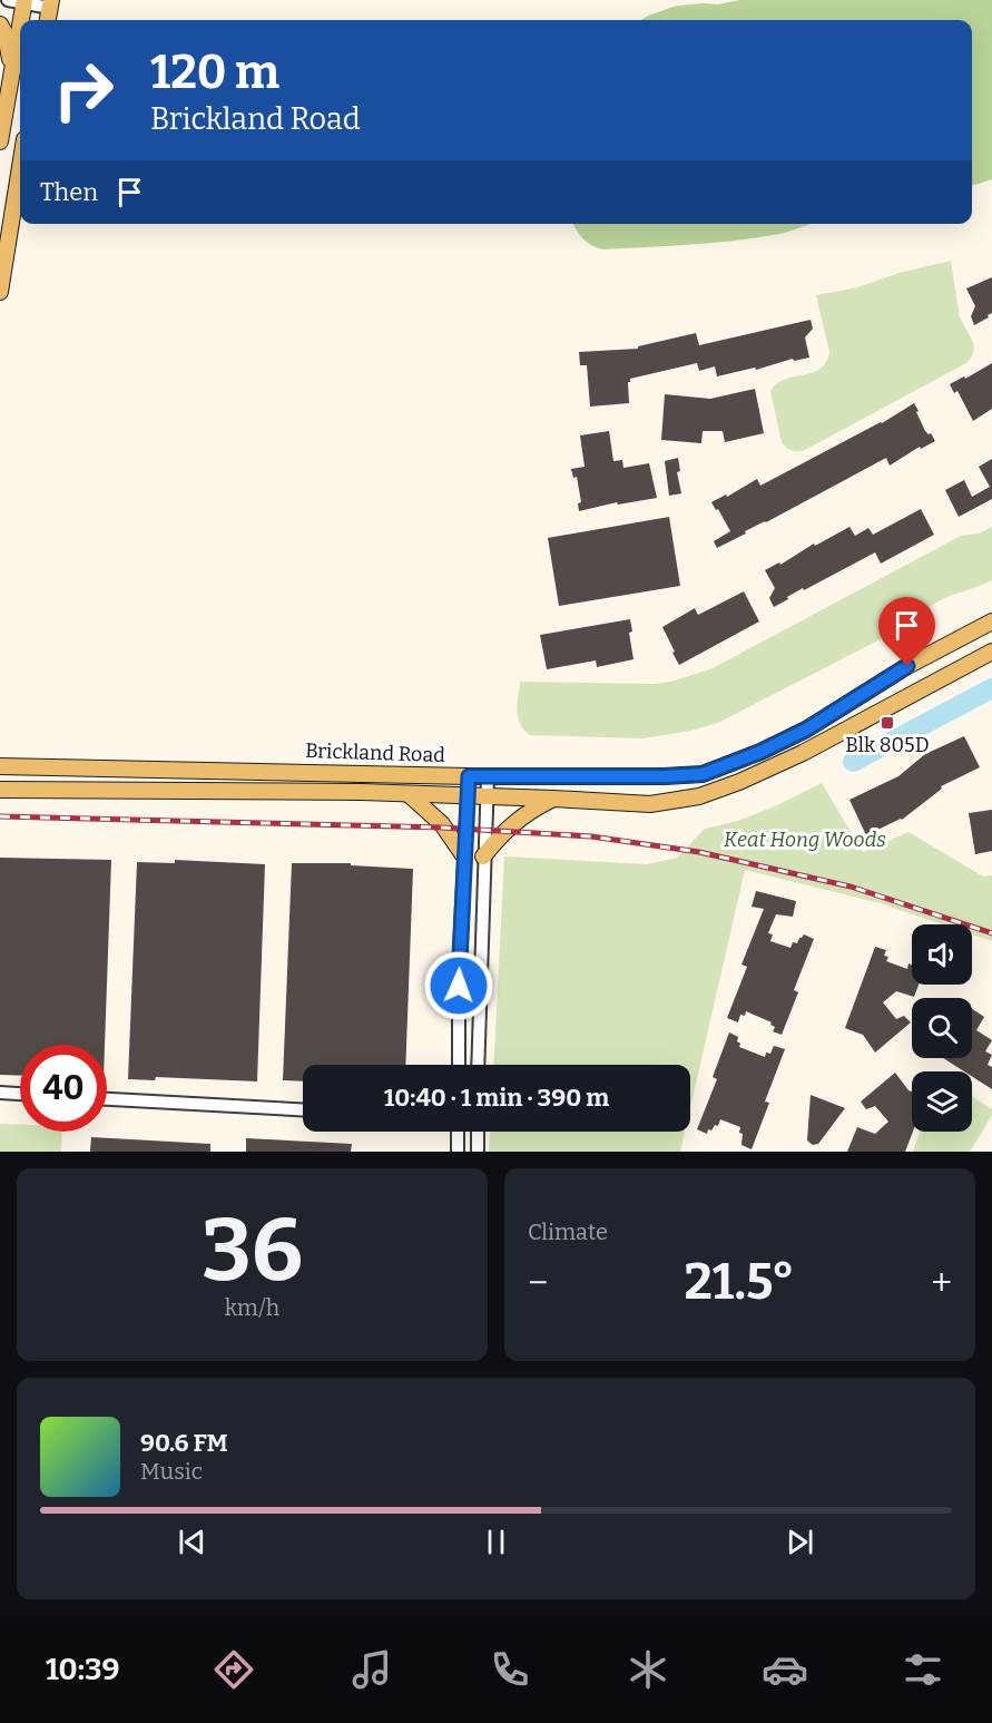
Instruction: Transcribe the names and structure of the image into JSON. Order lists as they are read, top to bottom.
{
  "streets": {
    "main road": ["Brickland Road"]
  },
  "parks": ["Keat Hong Woods"],
  "places": {
    "transit": ["Blk 805D"]
  },
  "page": {
    "turn": ["120 m", "Brickland Road"],
    "then": "Then",
    "limit": "40",
    "trip": "10:40 · 1 min · 390 m",
    "tile": [
      ["36", "km/h"],
      "Climate"
    ],
    "heat": ["−", "21.5°", "+"],
    "song": ["90.6 FM", "Music"],
    "tabs": "10:39"
  }
}
